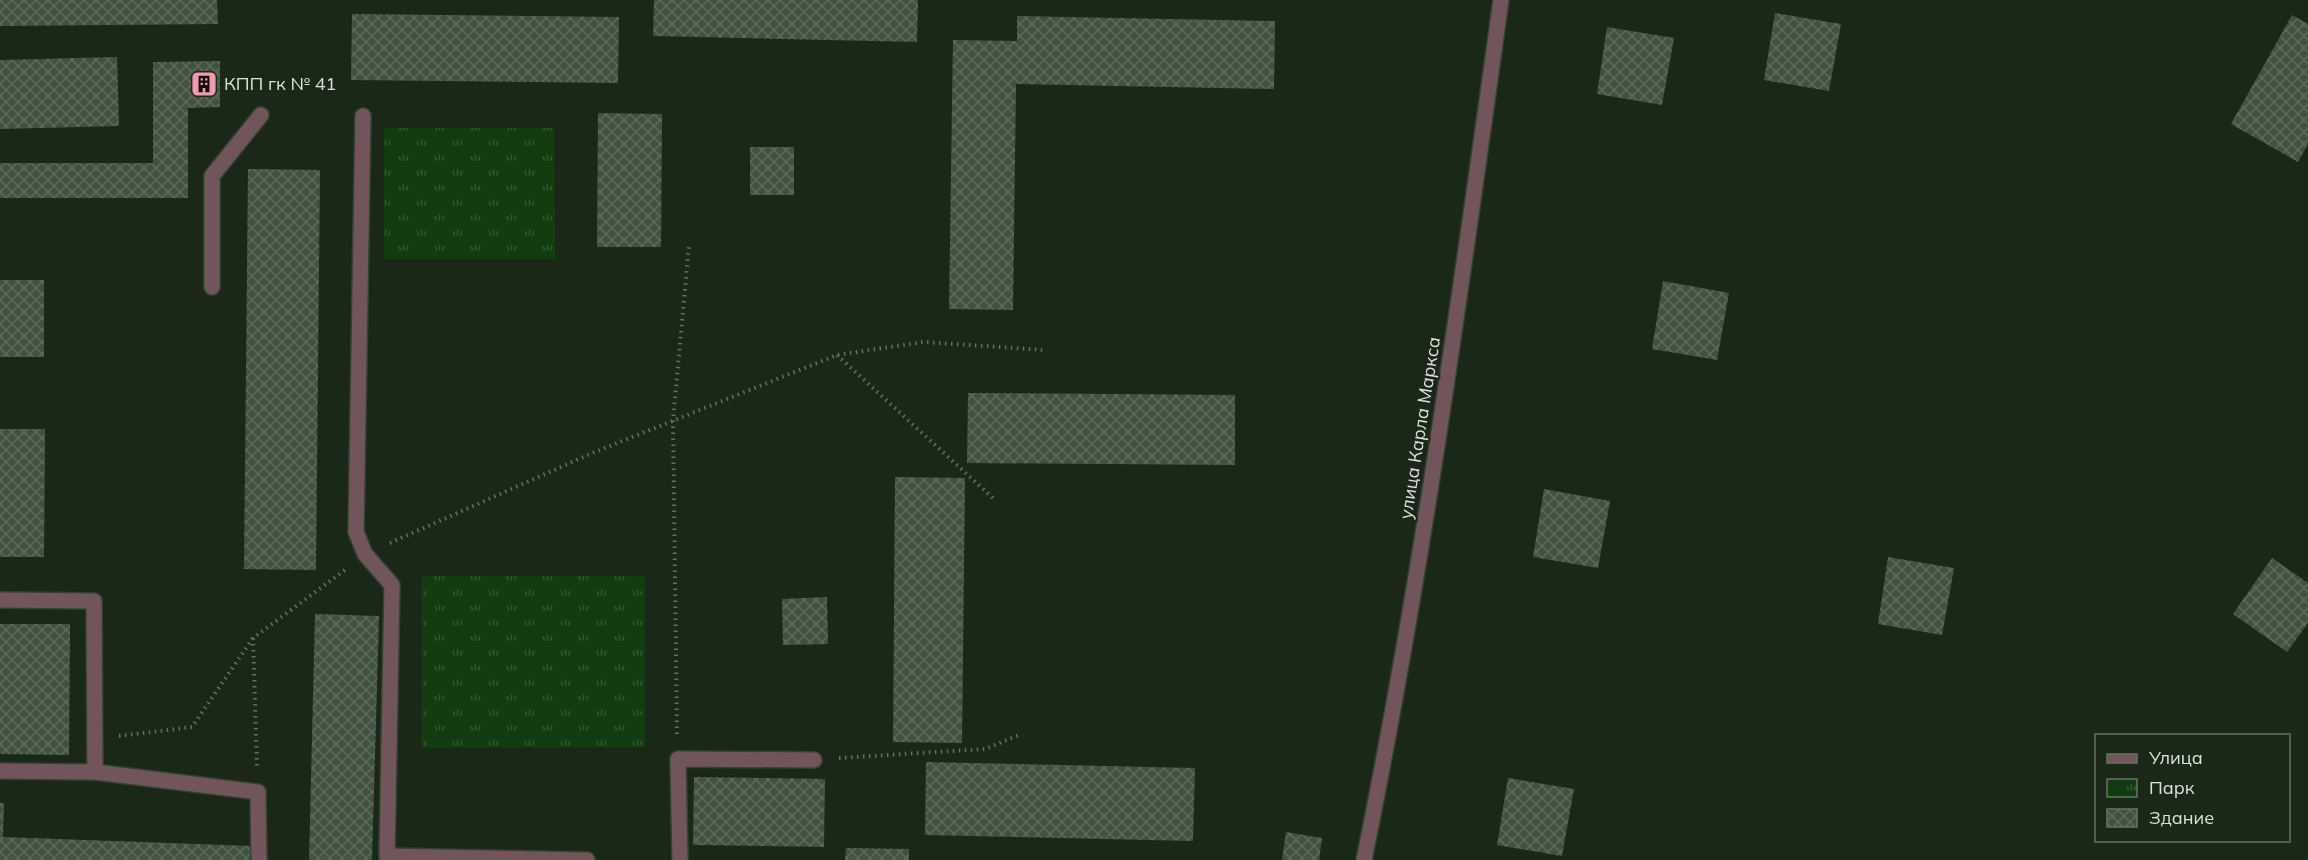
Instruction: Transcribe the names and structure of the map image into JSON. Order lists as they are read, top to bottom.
{
  "streets": {
    "street": ["улица Карла Маркса"]
  },
  "places": {
    "building": ["КПП гк № 41"]
  },
  "legend": ["Улица", "Парк", "Здание"]
}
